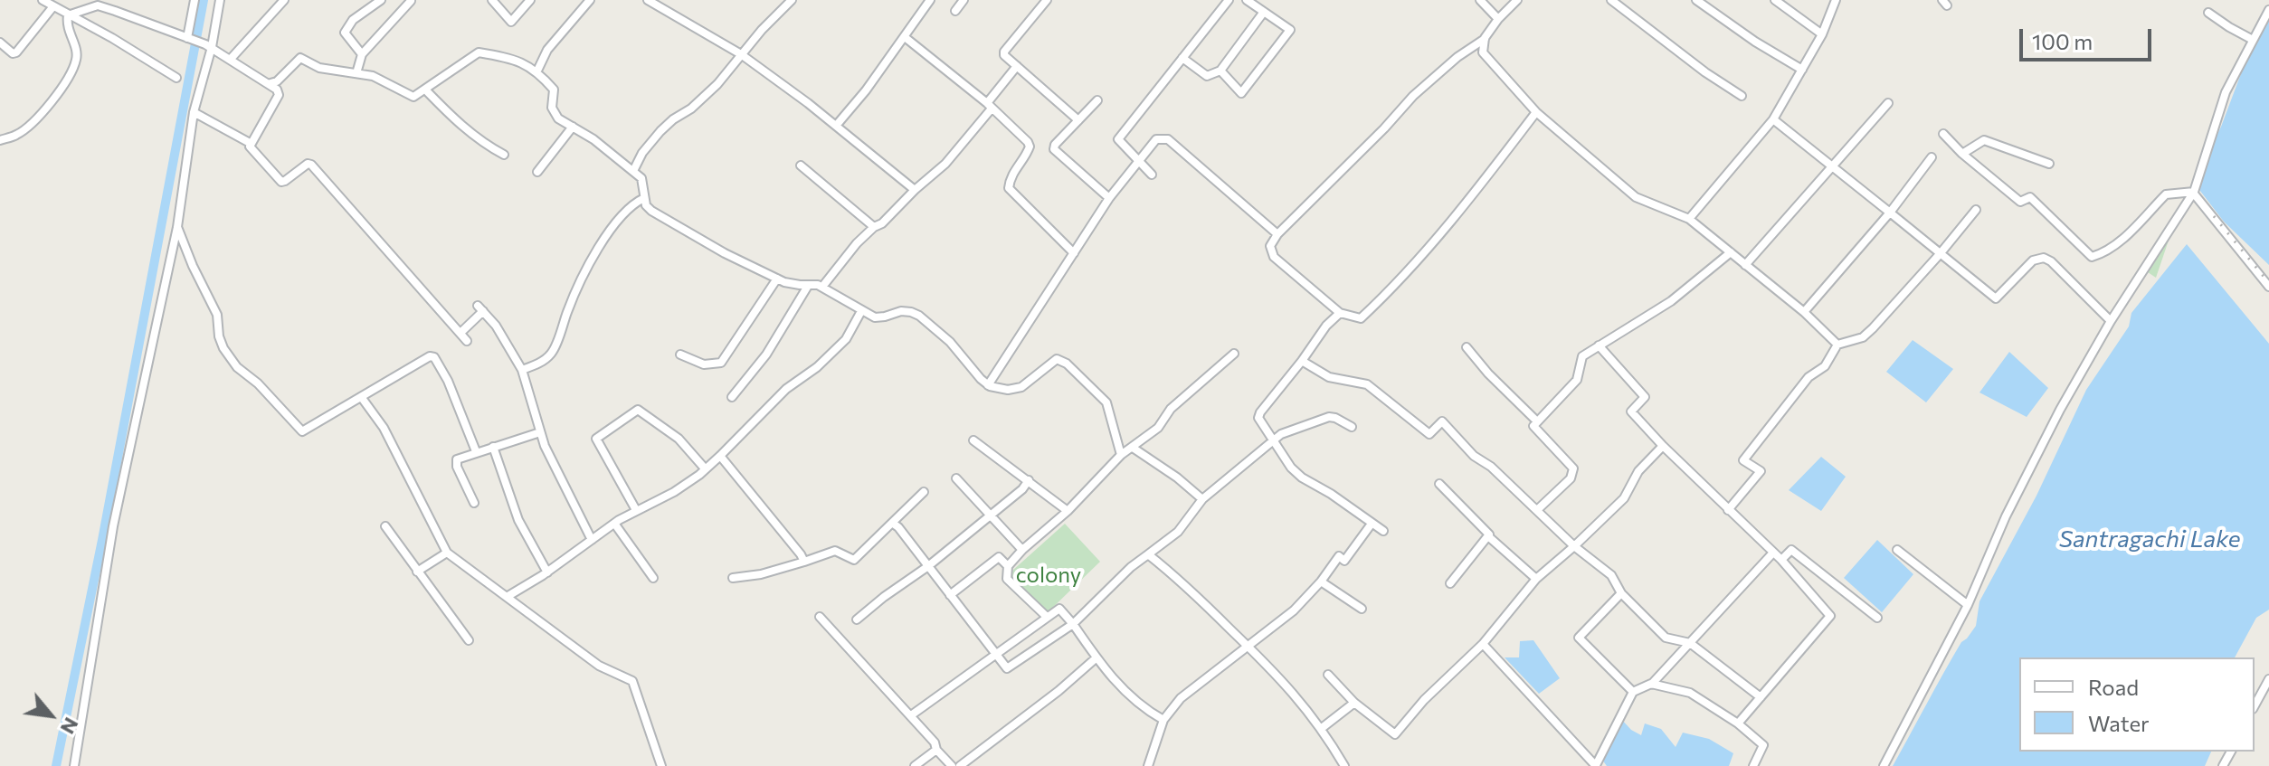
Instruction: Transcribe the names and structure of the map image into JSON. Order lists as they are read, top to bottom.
{
  "water": ["Santragachi Lake"],
  "parks": ["colony"],
  "legend": ["Road", "Water"],
  "scale_bar": "100 m",
  "north": "bottom right"
}
